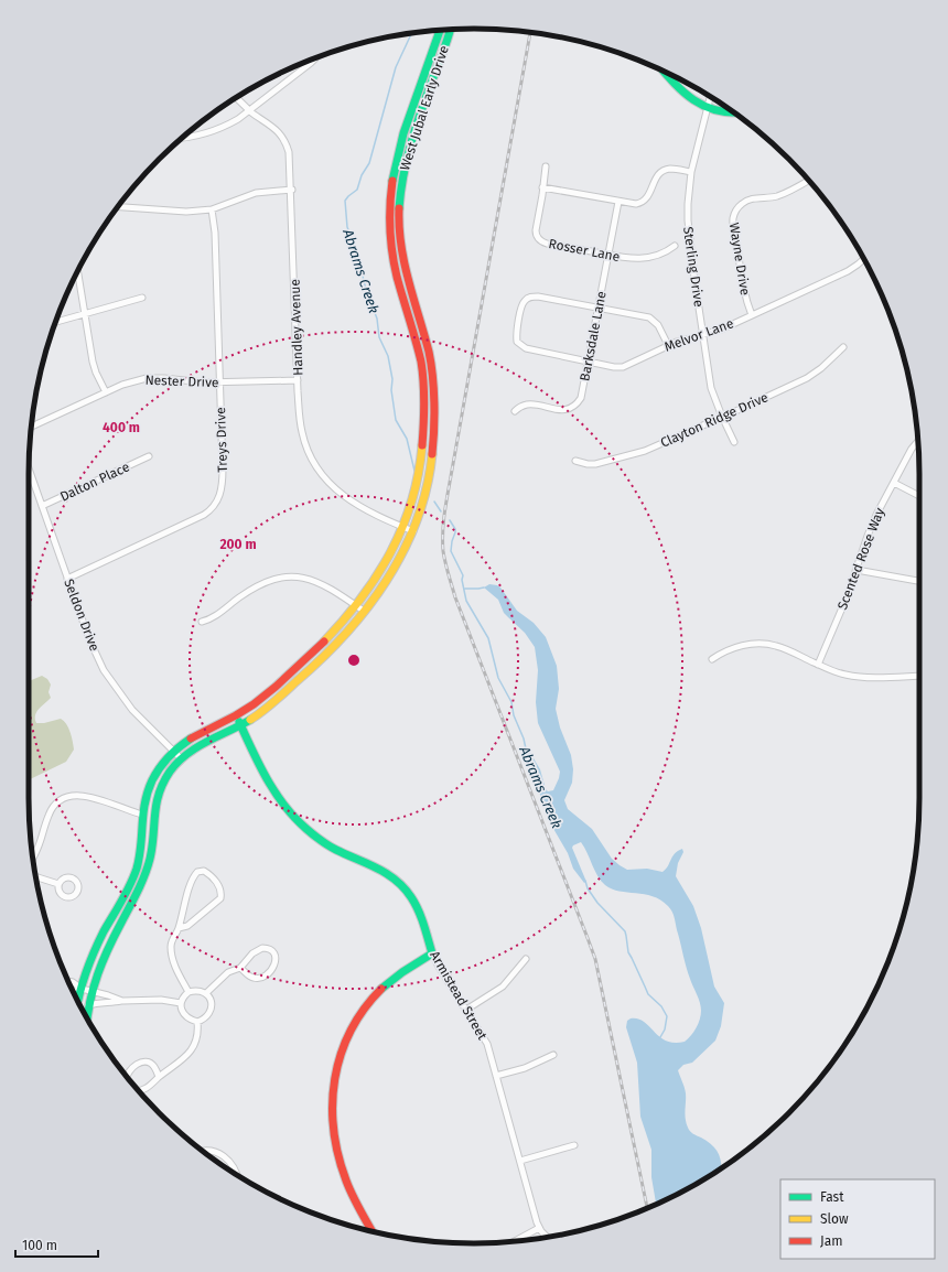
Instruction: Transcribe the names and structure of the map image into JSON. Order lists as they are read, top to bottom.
{
  "streets": {
    "main road": ["West Jubal Early Drive", "Armistead Street"],
    "street": [
      "Rosser Lane",
      "Wayne Drive",
      "Sterling Drive",
      "Handley Avenue",
      "Melvor Lane",
      "Barksdale Lane",
      "Nester Drive",
      "Clayton Ridge Drive",
      "Treys Drive",
      "Dalton Place",
      "Scented Rose Way",
      "Seldon Drive"
    ]
  },
  "crossings": [
    ["West Jubal Early Drive", "Handley Avenue"],
    ["West Jubal Early Drive", "Seldon Drive"],
    ["West Jubal Early Drive", "Armistead Street"],
    ["Rosser Lane", "Barksdale Lane"],
    ["Wayne Drive", "Melvor Lane"],
    ["Sterling Drive", "Melvor Lane"],
    ["Sterling Drive", "Clayton Ridge Drive"],
    ["Handley Avenue", "Nester Drive"],
    ["Melvor Lane", "Barksdale Lane"],
    ["Nester Drive", "Treys Drive"],
    ["Treys Drive", "Seldon Drive"],
    ["Dalton Place", "Seldon Drive"]
  ],
  "water": ["Abrams Creek"],
  "legend": ["Fast", "Slow", "Jam"],
  "scale_bar": "100 m",
  "rings": ["400 m", "200 m"]
}
